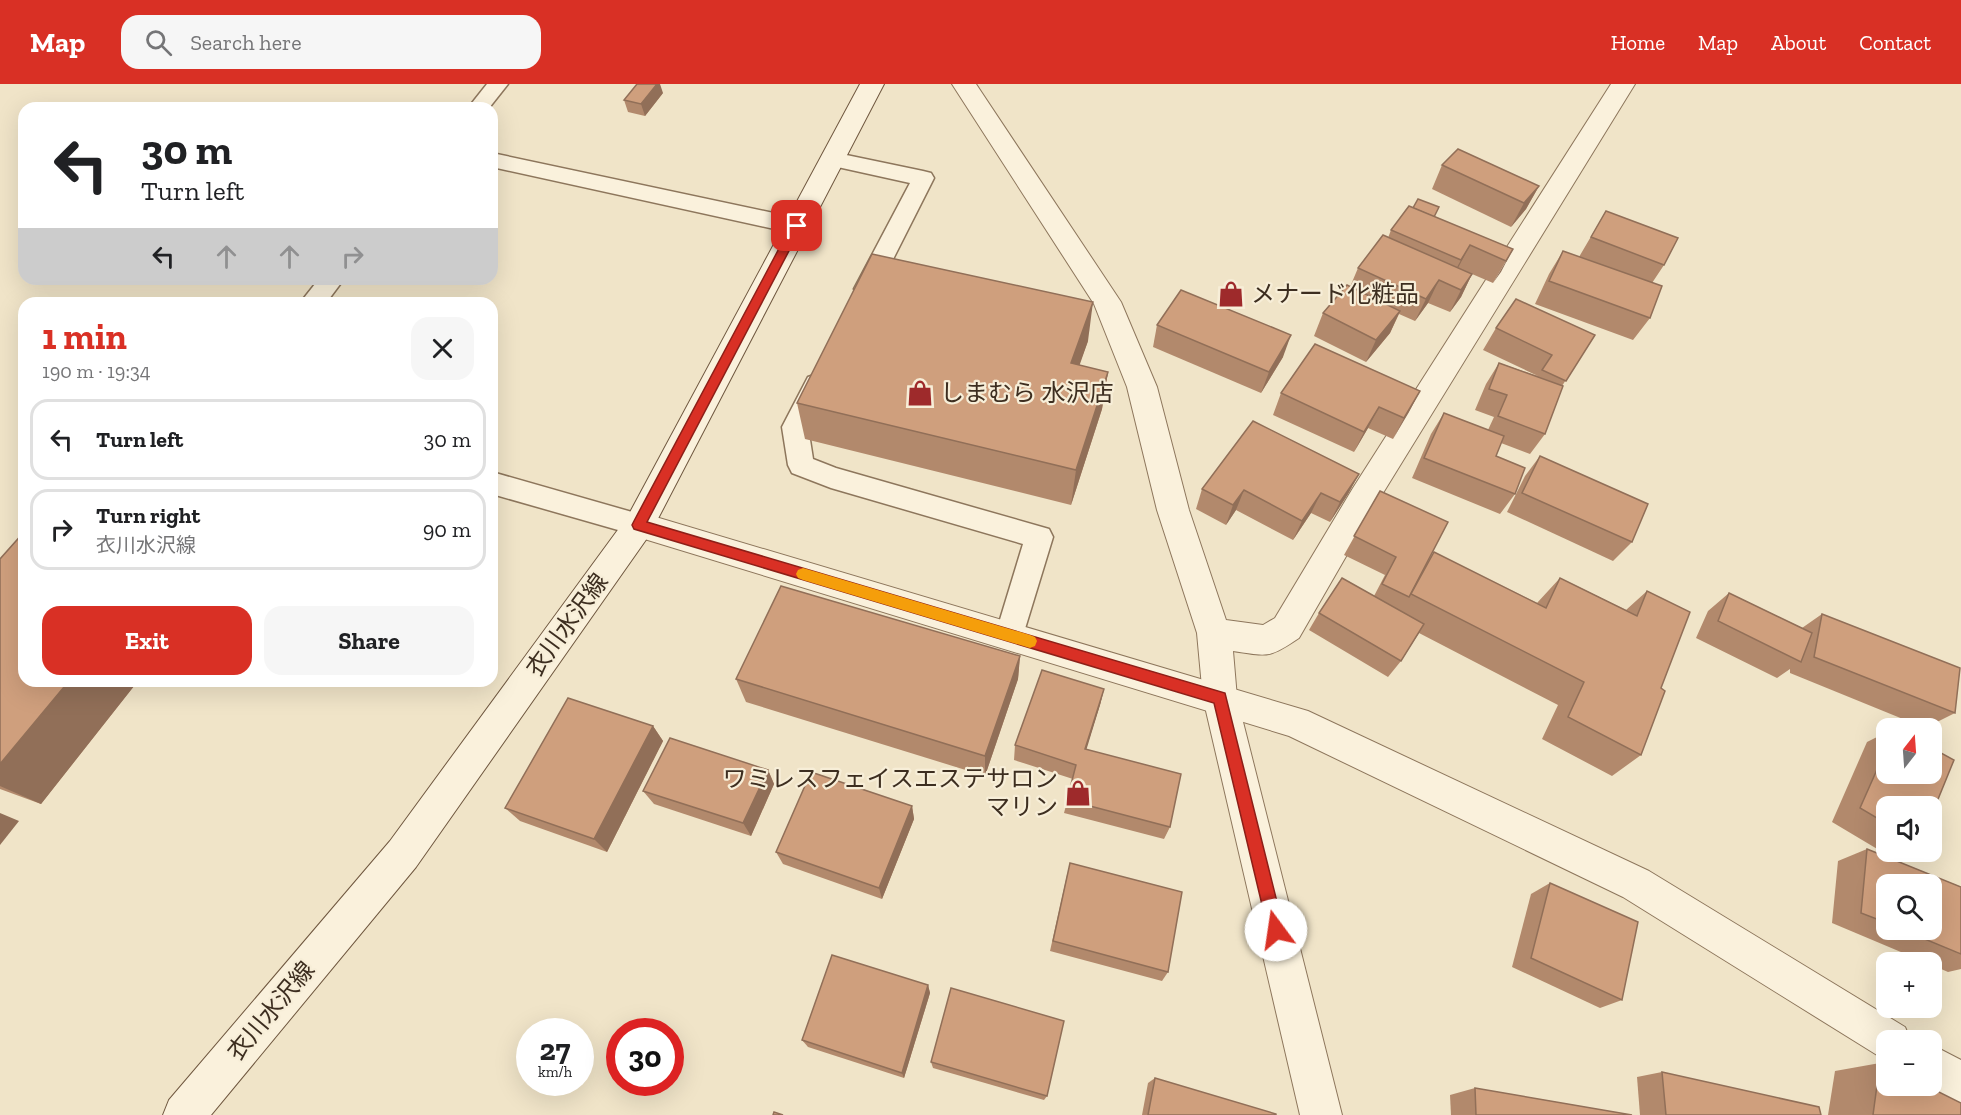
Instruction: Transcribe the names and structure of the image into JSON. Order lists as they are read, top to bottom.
{
  "streets": {
    "street": ["衣川水沢線"]
  },
  "places": {
    "shop": ["メナード化粧品", "しまむら 水沢店", "ワミレスフェイスエステサロン マリン"]
  },
  "north": "top",
  "page": {
    "header": "Map",
    "search": "Search here",
    "nav": [
      "Home",
      "Map",
      "About",
      "Contact"
    ],
    "turn": ["30 m", "Turn left"],
    "heading": ["1 min", "190 m · 19:34"],
    "list": [
      {
        "name": "Turn left",
        "value": "30 m"
      },
      {
        "name": "Turn right",
        "note": "衣川水沢線",
        "value": "90 m"
      }
    ],
    "buttons": ["Exit", "Share"],
    "map_buttons": ["+", "−"],
    "speed": "27 km/h",
    "limit": "30"
  }
}
